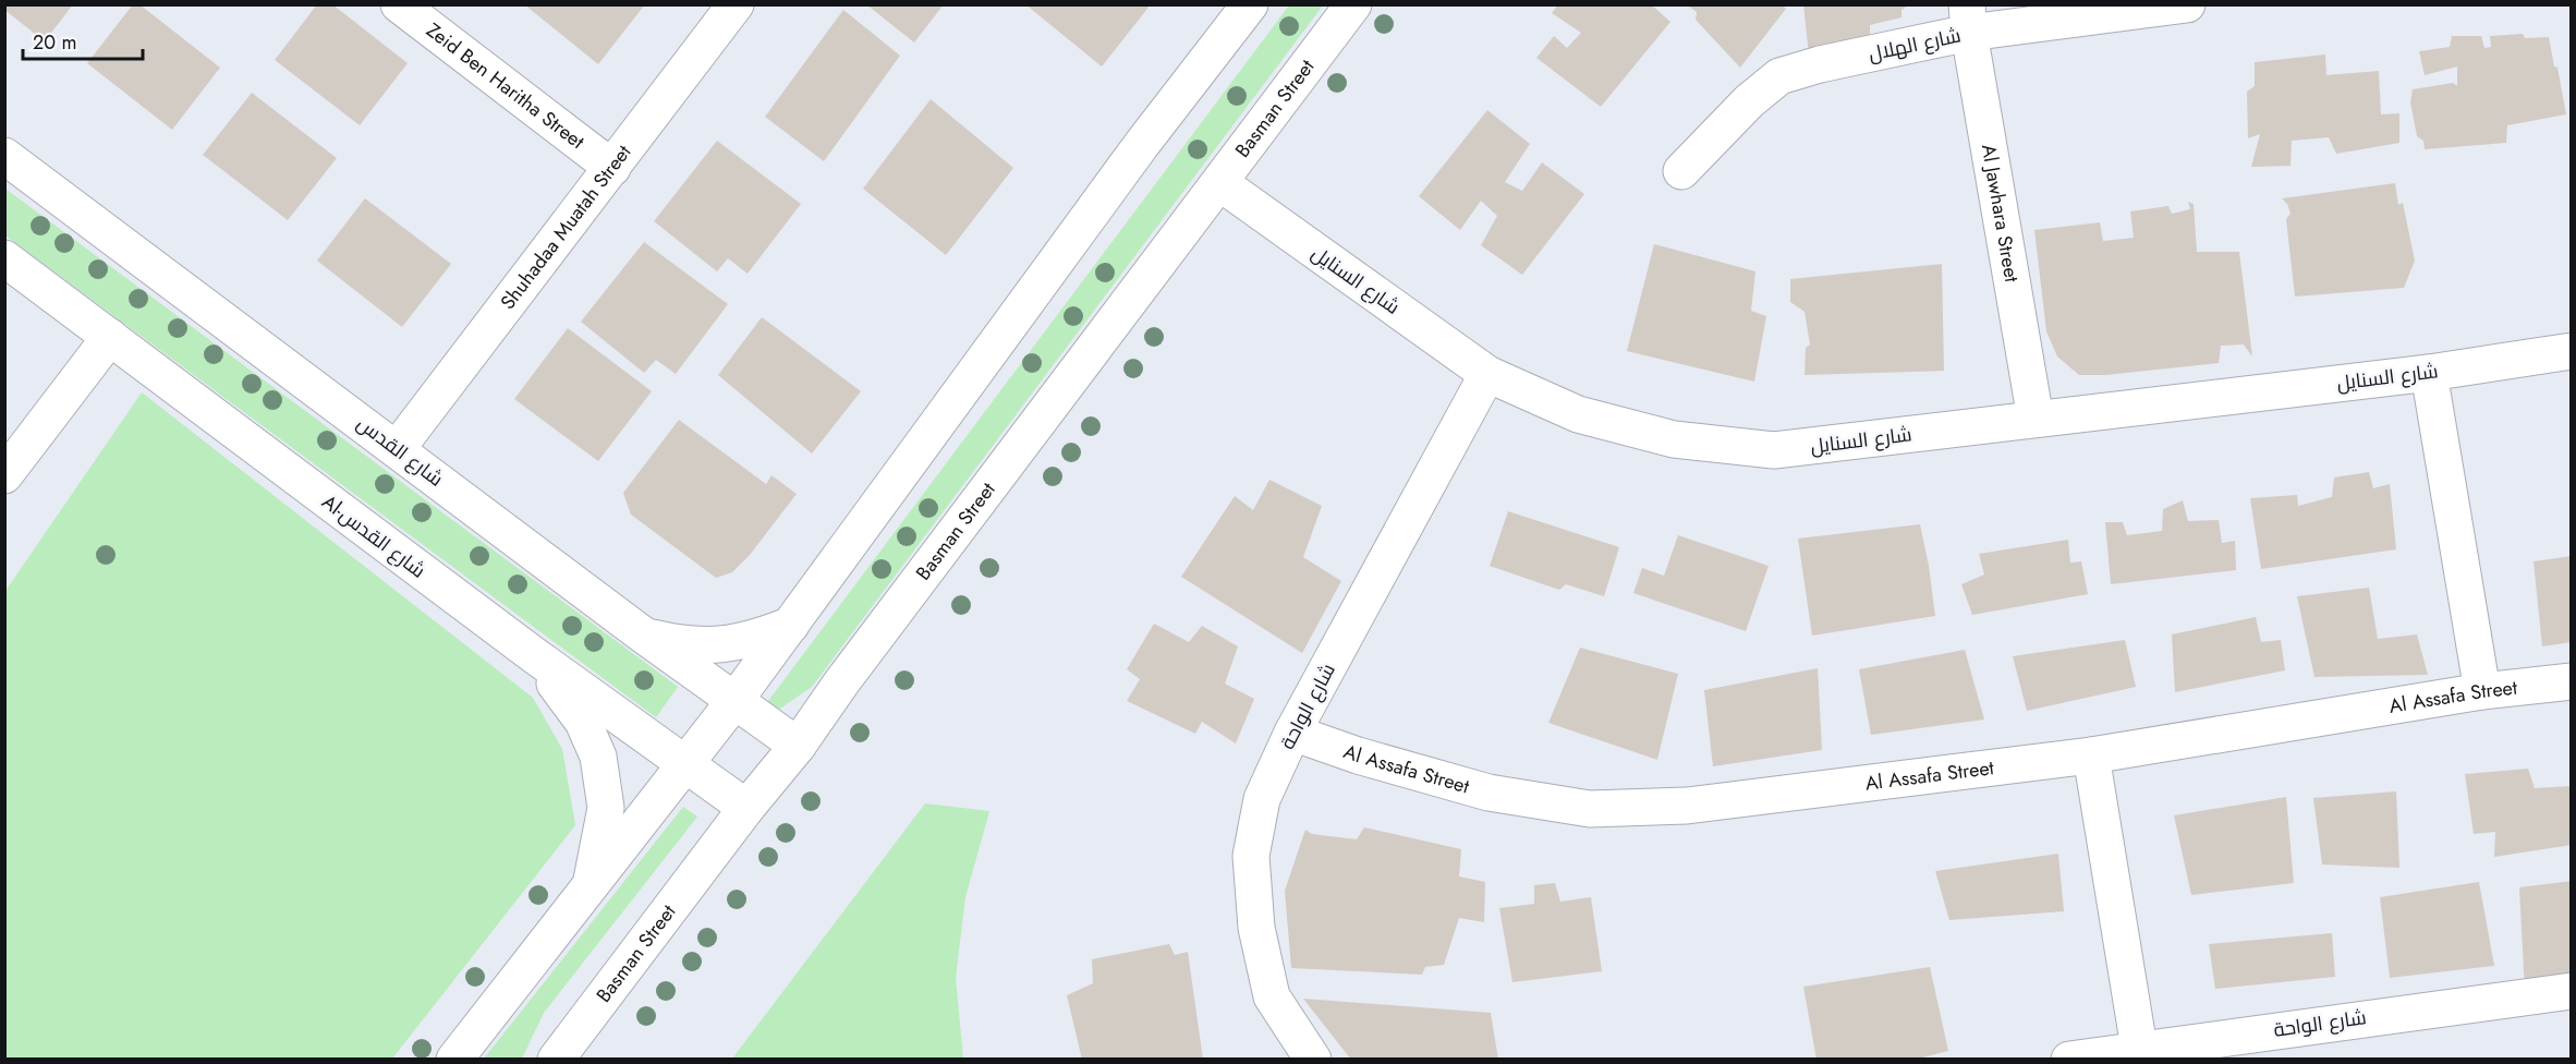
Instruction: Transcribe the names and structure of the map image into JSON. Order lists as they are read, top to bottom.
{
  "streets": {
    "street": [
      "شارع الهلال",
      "Zeid Ben Haritha Street",
      "Basman Street",
      "Al Jawhara Street",
      "Shuhadaa Muatah Street",
      "شارع السنايل",
      "شارع القدس",
      "Al-شارع القدس",
      "Al Assafa Street",
      "شارع الواحة"
    ]
  },
  "crossings": [
    ["شارع الهلال", "Al Jawhara Street"],
    ["Zeid Ben Haritha Street", "Shuhadaa Muatah Street"],
    ["Basman Street", "شارع السنايل"],
    ["Basman Street", "شارع القدس"],
    ["Basman Street", "Al-شارع القدس"],
    ["Al Jawhara Street", "شارع السنايل"],
    ["Shuhadaa Muatah Street", "شارع القدس"],
    ["شارع السنايل", "شارع الواحة"],
    ["Al Assafa Street", "شارع الواحة"]
  ],
  "scale_bar": "20 m"
}
